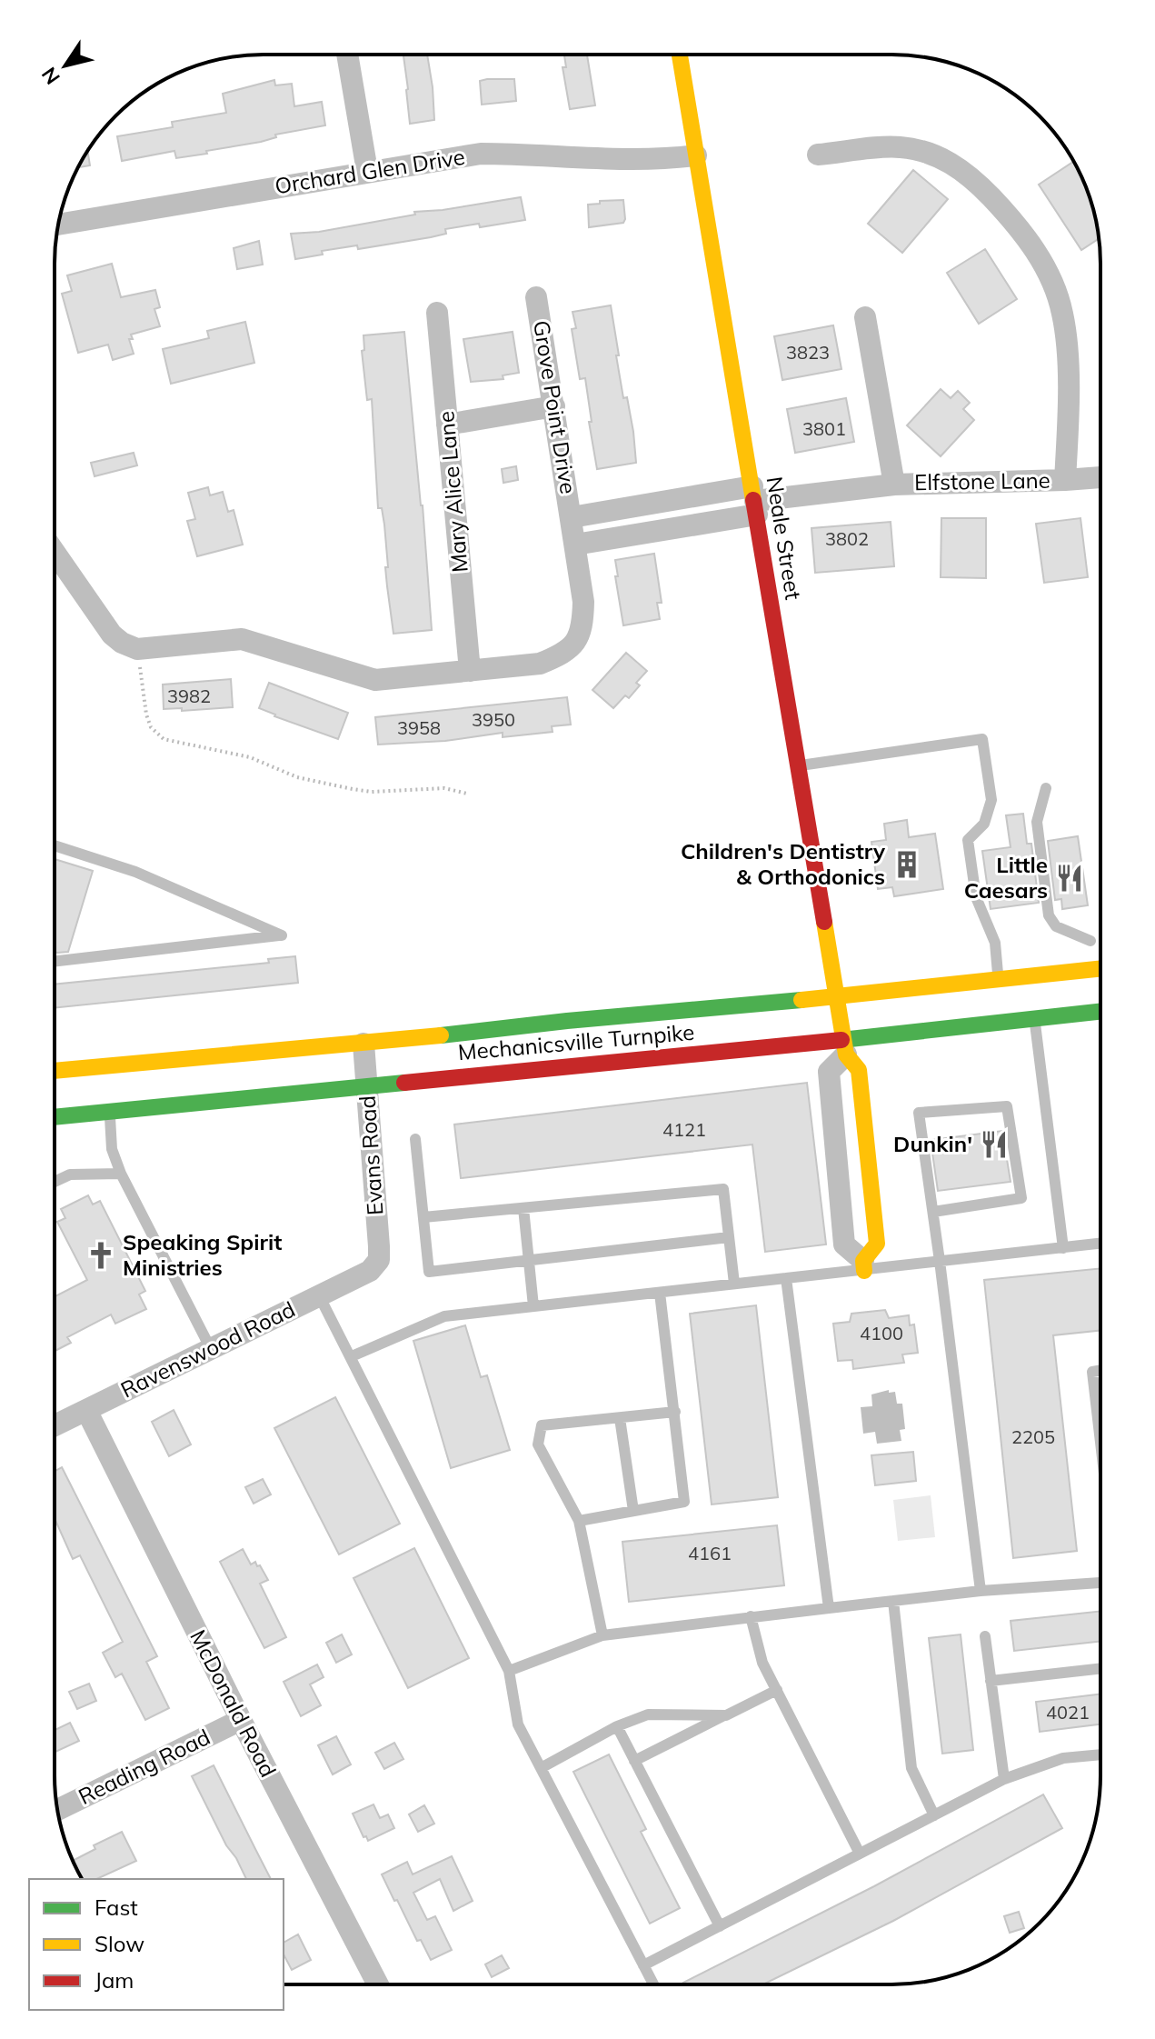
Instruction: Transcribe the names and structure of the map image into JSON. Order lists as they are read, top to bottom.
{
  "streets": {
    "main road": ["Neale Street", "Mechanicsville Turnpike"],
    "street": [
      "Orchard Glen Drive",
      "Grove Point Drive",
      "Elfstone Lane",
      "Mary Alice Lane",
      "Evans Road",
      "Ravenswood Road",
      "McDonald Road",
      "Reading Road"
    ]
  },
  "crossings": [
    ["Orchard Glen Drive", "Neale Street"],
    ["Grove Point Drive", "Elfstone Lane"],
    ["Grove Point Drive", "Mary Alice Lane"],
    ["Grove Point Drive", "Neale Street"],
    ["Elfstone Lane", "Neale Street"],
    ["Neale Street", "Mechanicsville Turnpike"],
    ["Mechanicsville Turnpike", "Evans Road"],
    ["Evans Road", "Ravenswood Road"],
    ["Ravenswood Road", "McDonald Road"],
    ["McDonald Road", "Reading Road"]
  ],
  "places": {
    "building": ["Children's Dentistry & Orthodonics"],
    "restaurant": ["Little Caesars", "Dunkin'"],
    "church": ["Speaking Spirit Ministries"]
  },
  "house_numbers": [
    "3823",
    "3801",
    "3802",
    "3982",
    "3950",
    "3958",
    "4121",
    "4100",
    "2205",
    "4161",
    "4021"
  ],
  "legend": ["Fast", "Slow", "Jam"],
  "north": "bottom left"
}
